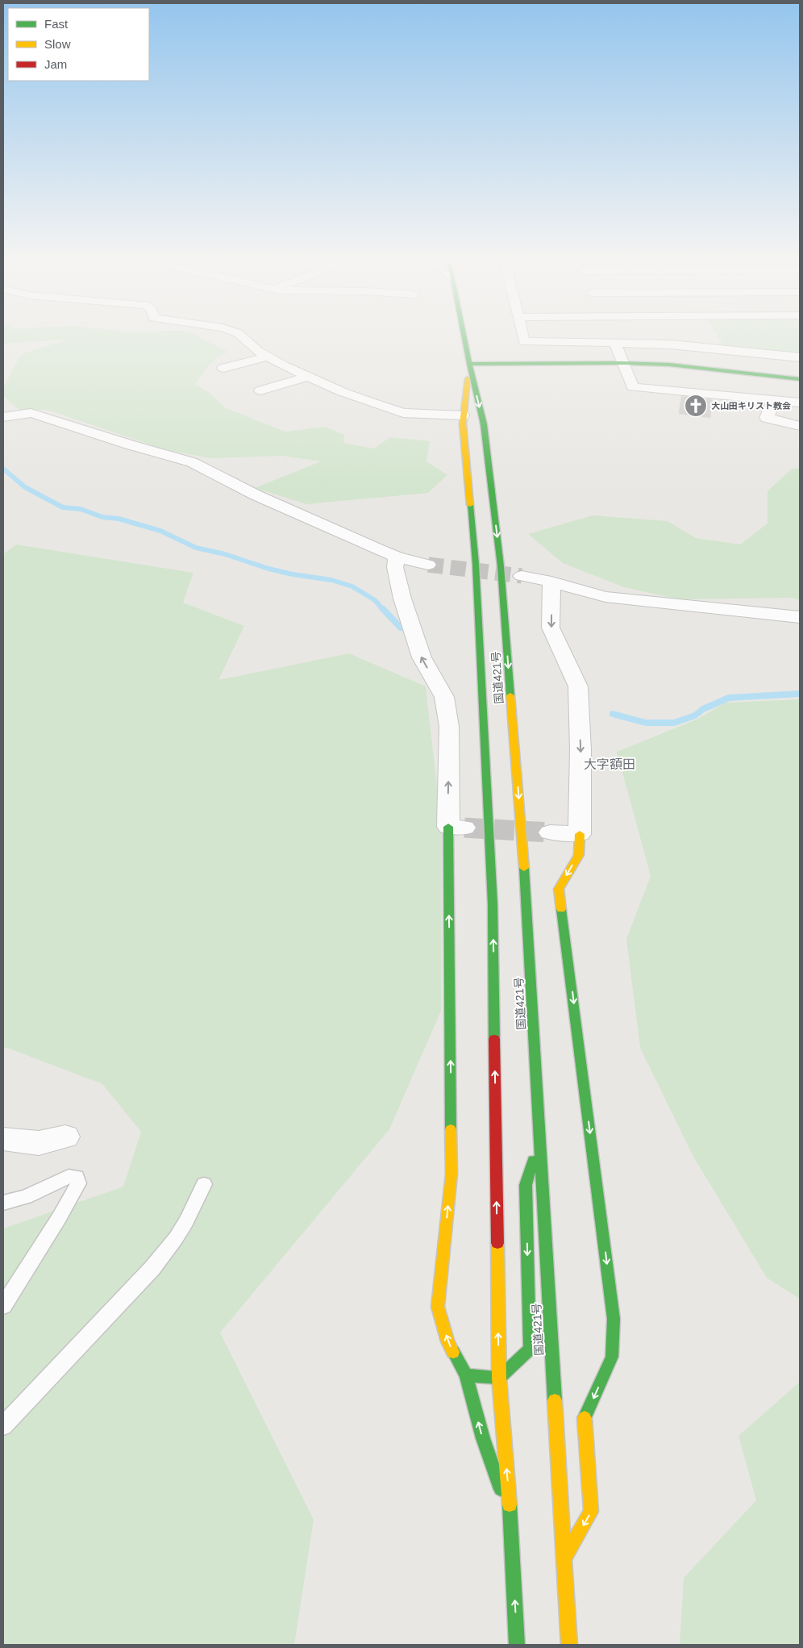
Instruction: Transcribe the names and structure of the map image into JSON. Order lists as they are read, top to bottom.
{
  "streets": {
    "main road": ["国道421号"]
  },
  "districts": ["大字額田"],
  "places": {
    "church": ["大山田キリスト教会"]
  },
  "legend": ["Fast", "Slow", "Jam"]
}
